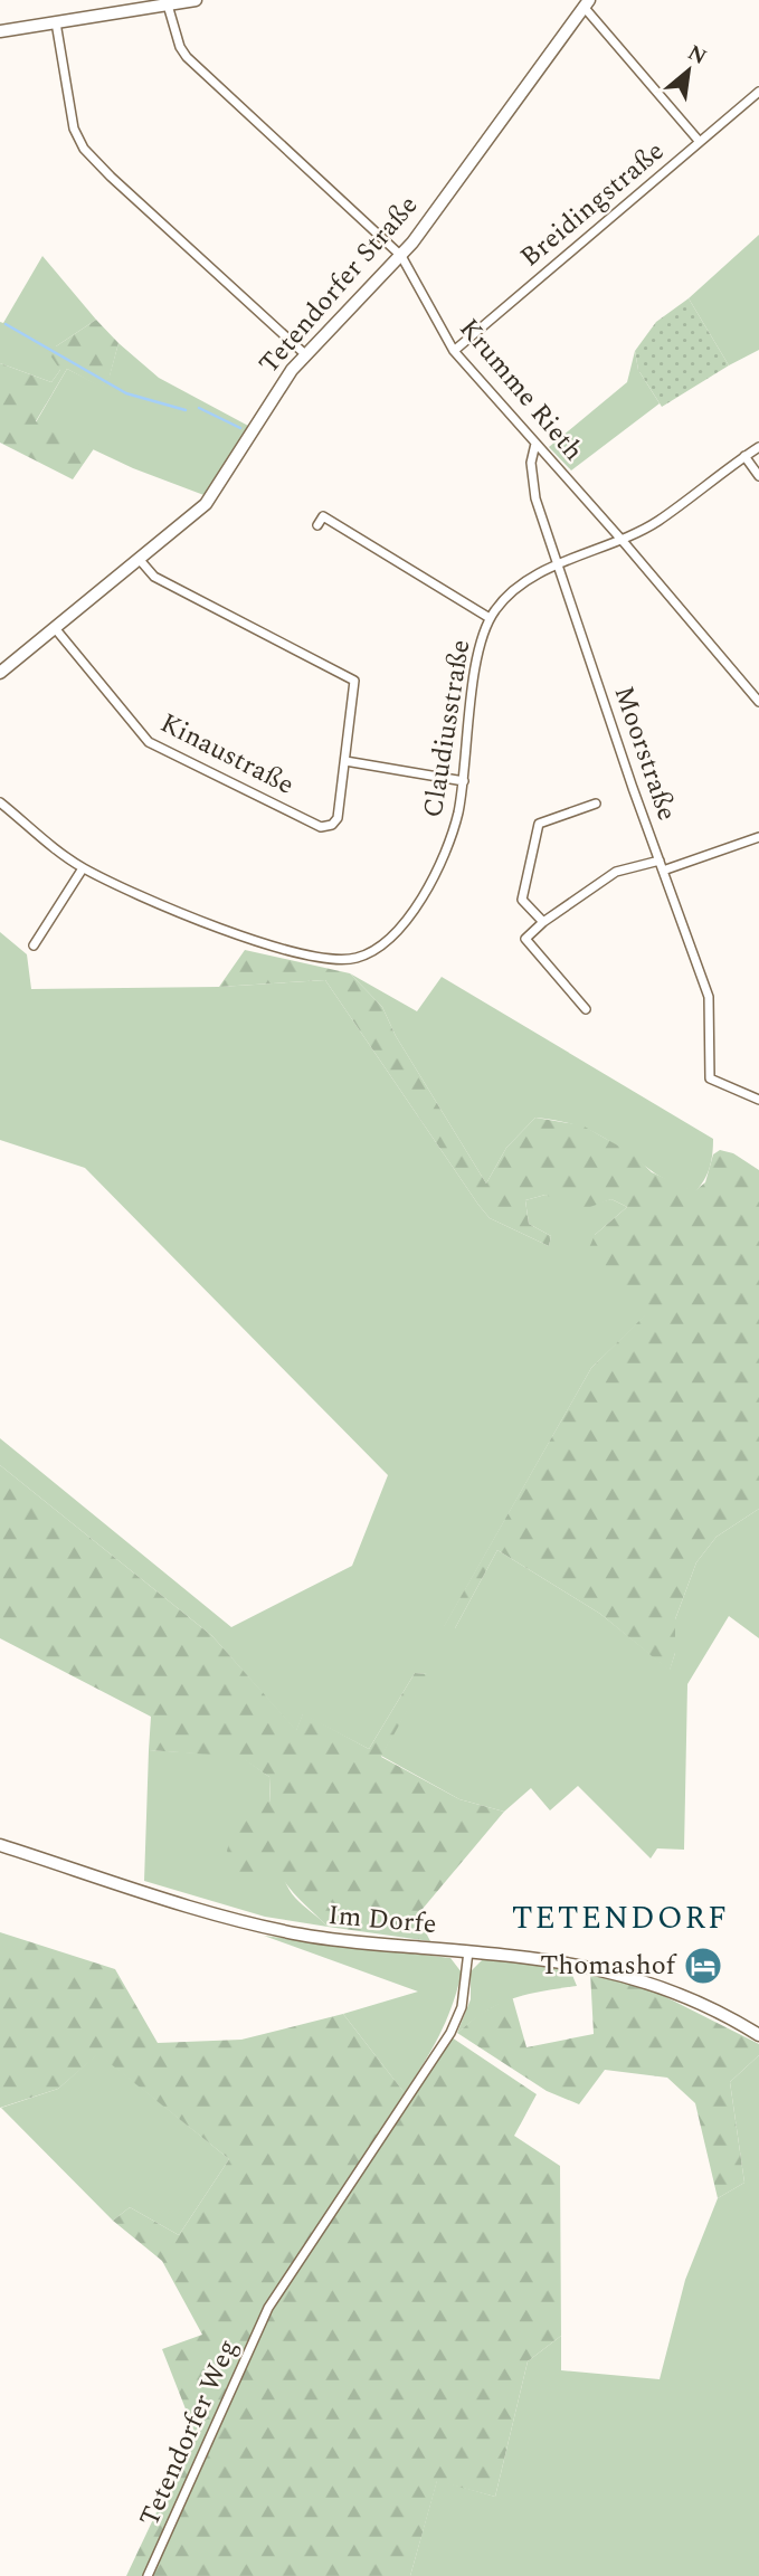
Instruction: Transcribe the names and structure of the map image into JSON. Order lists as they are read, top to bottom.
{
  "streets": {
    "street": [
      "Breidingstraße",
      "Tetendorfer Straße",
      "Krumme Rieth",
      "Claudiusstraße",
      "Moorstraße",
      "Kinaustraße",
      "Im Dorfe",
      "Tetendorfer Weg"
    ]
  },
  "crossings": [
    ["Breidingstraße", "Krumme Rieth"],
    ["Tetendorfer Straße", "Krumme Rieth"],
    ["Tetendorfer Straße", "Kinaustraße"],
    ["Krumme Rieth", "Claudiusstraße"],
    ["Krumme Rieth", "Moorstraße"],
    ["Claudiusstraße", "Moorstraße"],
    ["Im Dorfe", "Tetendorfer Weg"]
  ],
  "districts": ["TETENDORF"],
  "places": {
    "hotel": ["Thomashof"]
  },
  "north": "top right"
}
